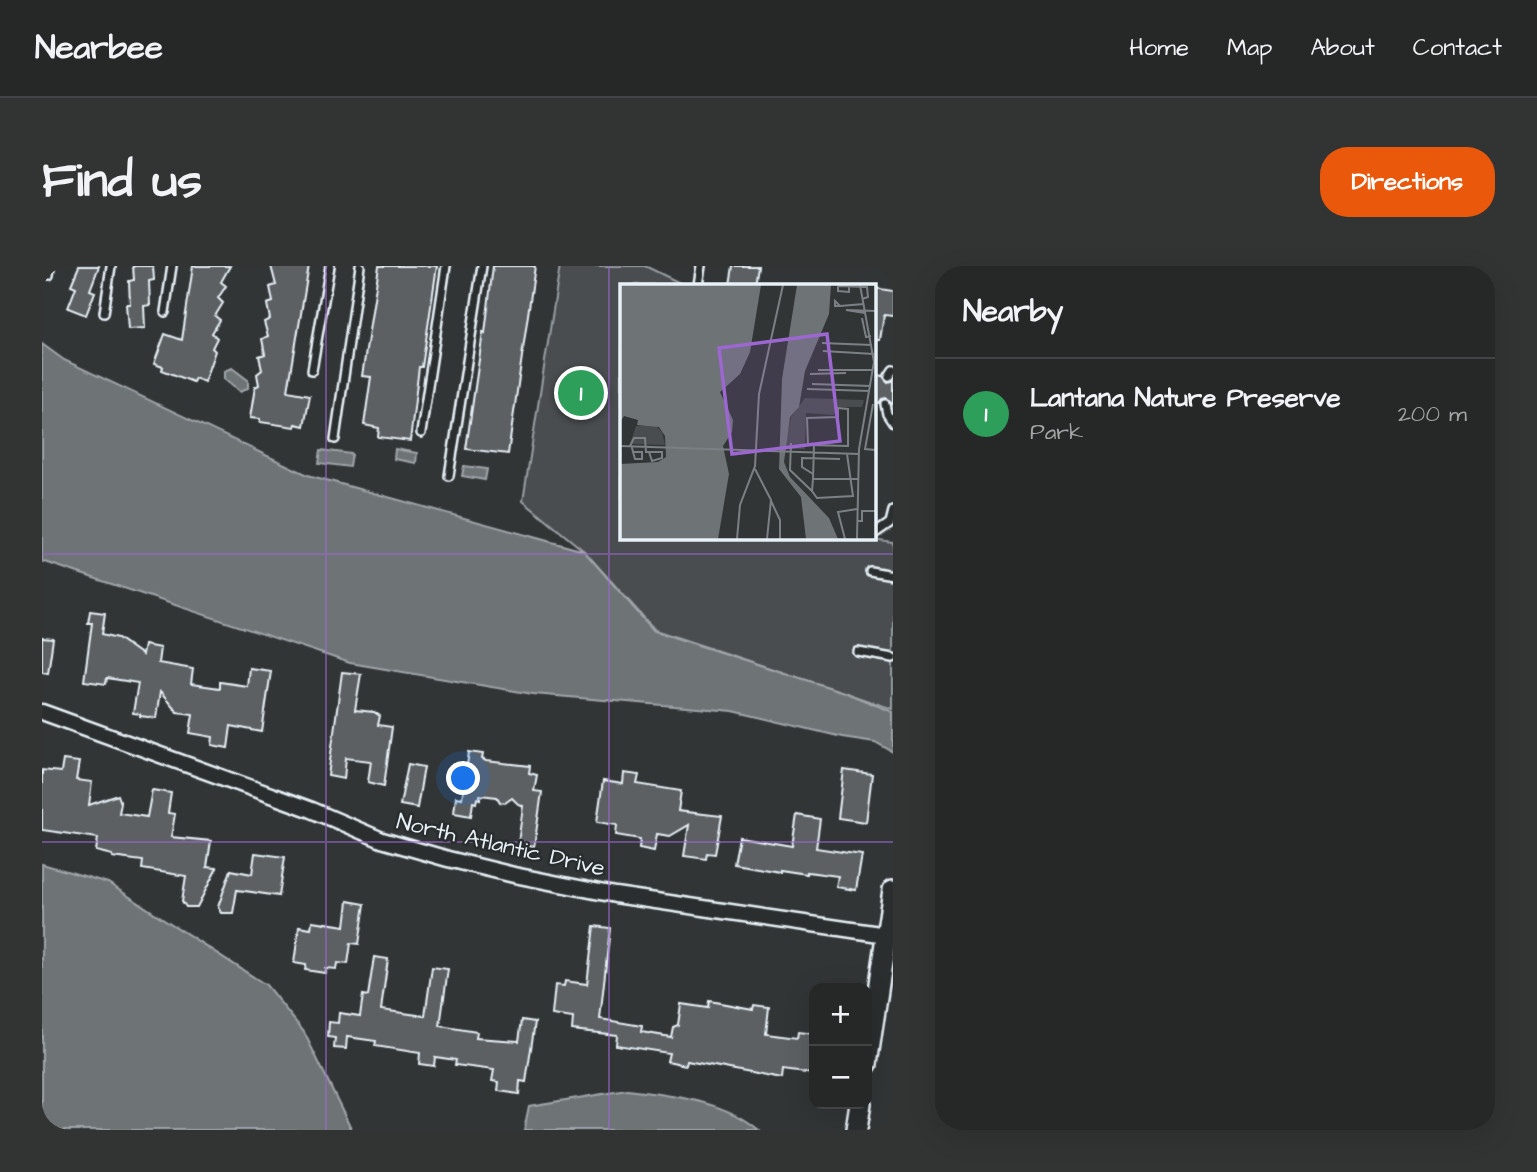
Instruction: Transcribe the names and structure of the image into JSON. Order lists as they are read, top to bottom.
{
  "streets": {
    "street": ["North Atlantic Drive"]
  },
  "page": {
    "header": "Nearbee",
    "nav": [
      "Home",
      "Map",
      "About",
      "Contact"
    ],
    "buttons": "Directions",
    "title": "Find us",
    "heading": "Nearby",
    "list": [
      {
        "mark": "1",
        "name": "Lantana Nature Preserve",
        "note": "Park",
        "value": "200 m"
      }
    ],
    "pins": "1",
    "map_buttons": ["+", "−"]
  }
}
